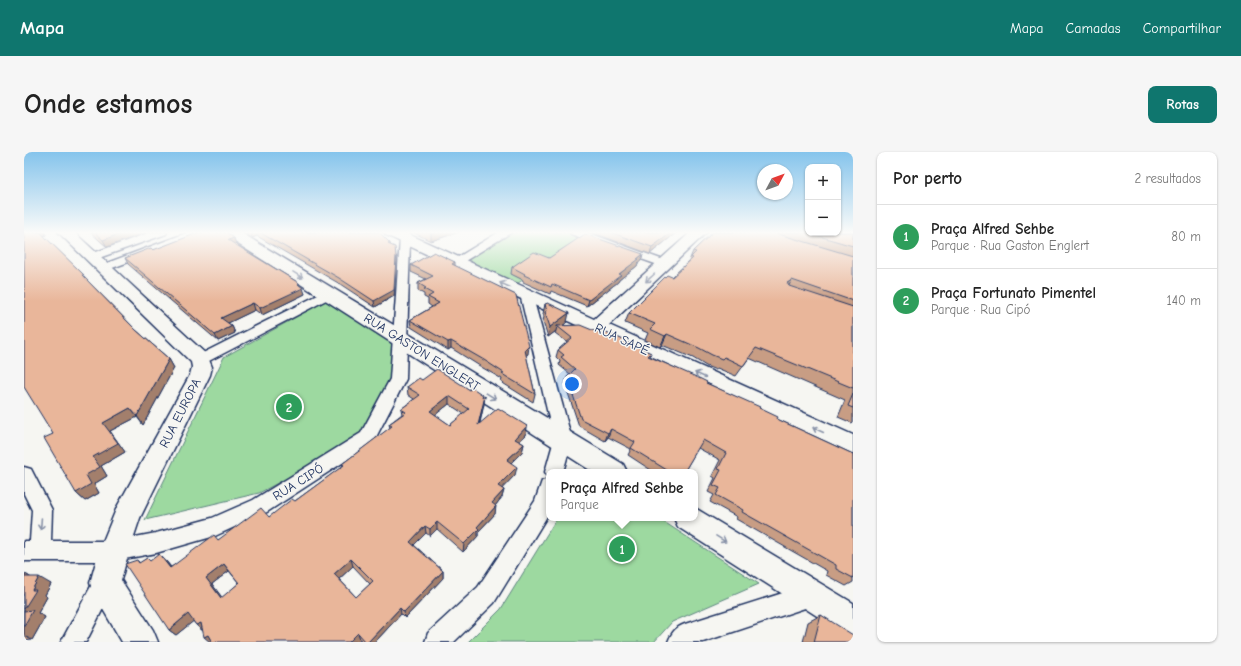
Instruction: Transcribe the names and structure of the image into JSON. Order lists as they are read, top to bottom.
{
  "streets": {
    "street": [
      "RUA SAPÉ",
      "RUA GASTON ENGLERT",
      "RUA EUROPA",
      "RUA CIPÓ"
    ]
  },
  "crossings": [
    ["RUA GASTON ENGLERT", "RUA EUROPA"],
    ["RUA GASTON ENGLERT", "RUA CIPÓ"],
    ["RUA EUROPA", "RUA CIPÓ"]
  ],
  "one_way": ["RUA GASTON ENGLERT"],
  "north": "top right",
  "page": {
    "header": "Mapa",
    "nav": ["Mapa", "Camadas", "Compartilhar"],
    "buttons": "Rotas",
    "title": "Onde estamos",
    "heading": ["Por perto", "2 resultados"],
    "map_buttons": ["+", "−"],
    "list": [
      {
        "mark": "1",
        "name": "Praça Alfred Sehbe",
        "note": "Parque · Rua Gaston Englert",
        "value": "80 m"
      },
      {
        "mark": "2",
        "name": "Praça Fortunato Pimentel",
        "note": "Parque · Rua Cipó",
        "value": "140 m"
      }
    ],
    "pins": ["2", "1"],
    "popup": ["Praça Alfred Sehbe", "Parque"]
  }
}
